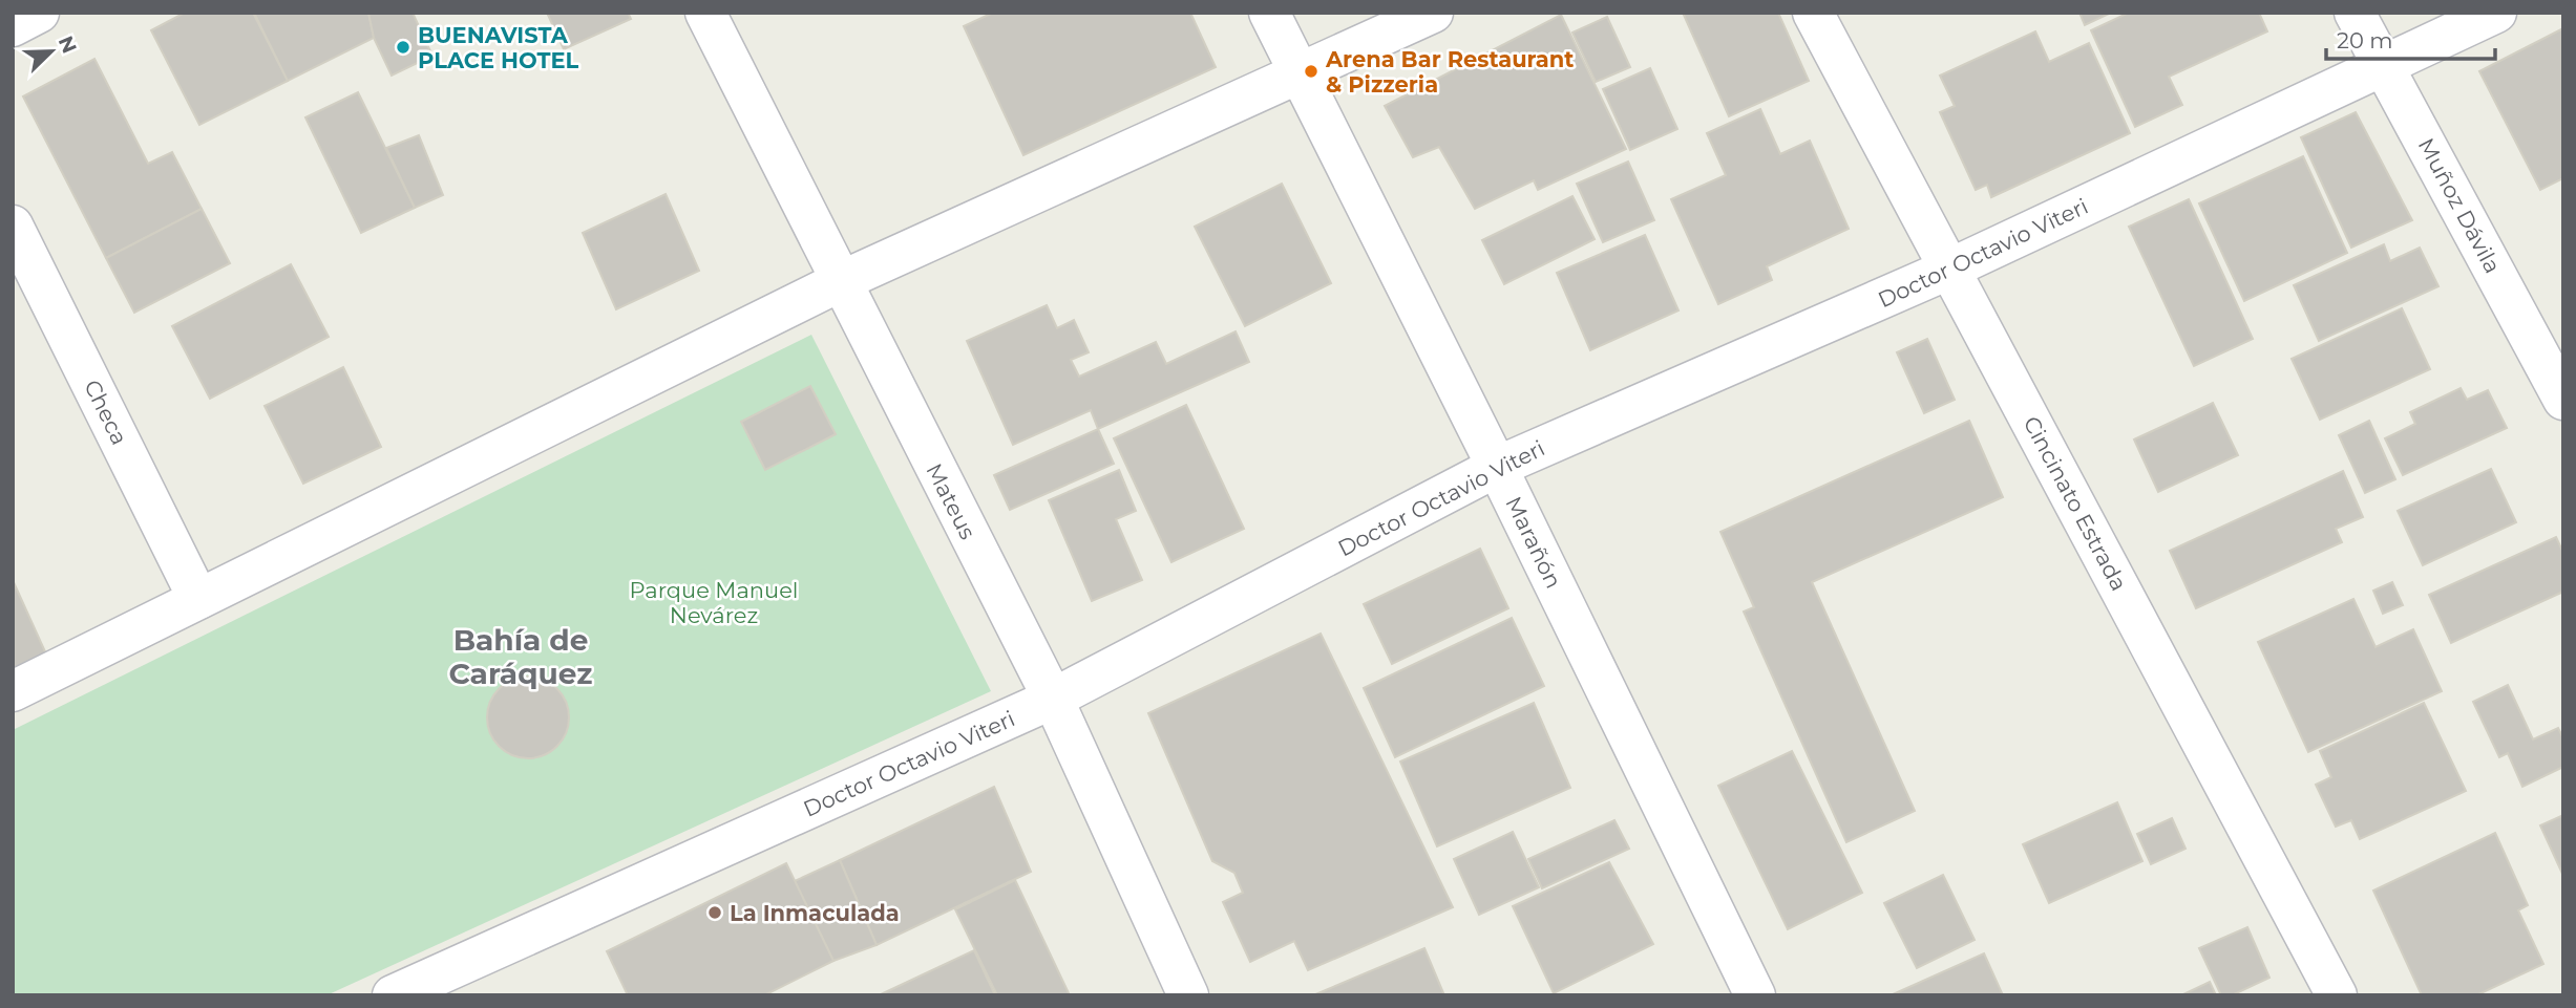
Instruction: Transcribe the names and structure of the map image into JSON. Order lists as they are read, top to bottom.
{
  "streets": {
    "street": [
      "Muñoz Dávila",
      "Doctor Octavio Viteri",
      "Checa",
      "Mateus",
      "Cincinato Estrada",
      "Marañón"
    ]
  },
  "crossings": [
    ["Muñoz Dávila", "Doctor Octavio Viteri"],
    ["Doctor Octavio Viteri", "Mateus"],
    ["Doctor Octavio Viteri", "Cincinato Estrada"],
    ["Doctor Octavio Viteri", "Marañón"]
  ],
  "districts": ["Bahía de Caráquez"],
  "parks": ["Parque Manuel Nevárez"],
  "places": ["BUENAVISTA PLACE HOTEL", "Arena Bar Restaurant & Pizzeria", "La Inmaculada"],
  "scale_bar": "20 m",
  "north": "top right"
}
